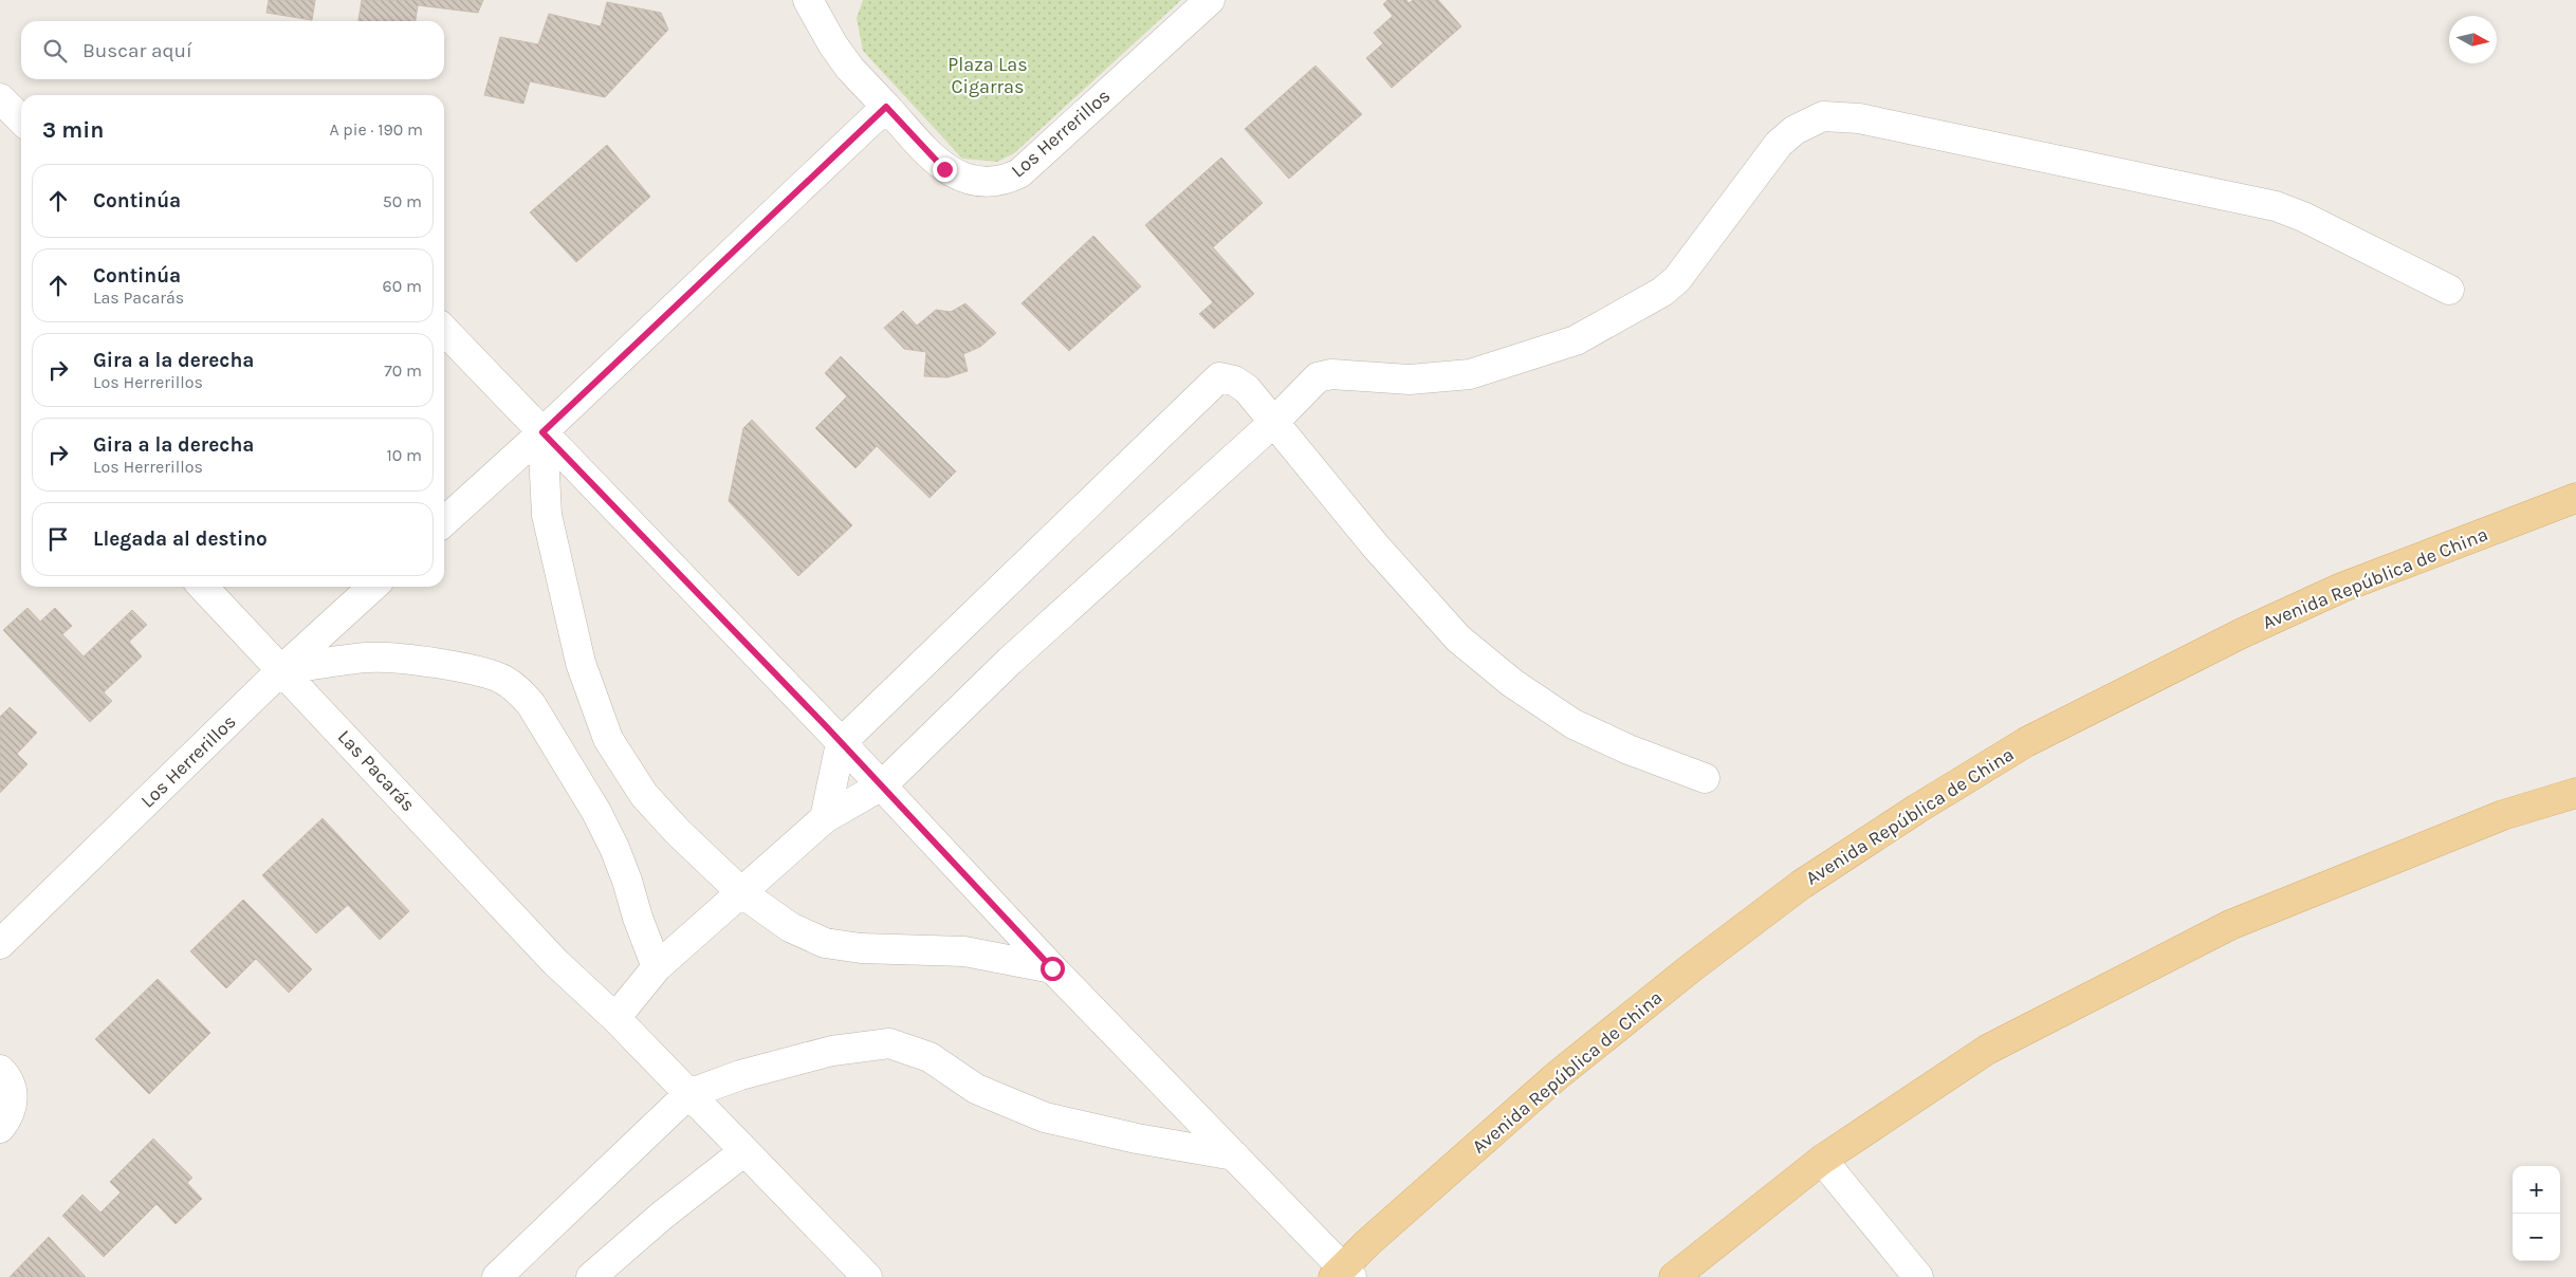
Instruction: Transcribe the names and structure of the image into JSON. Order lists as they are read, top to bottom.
{
  "streets": {
    "main road": ["Avenida República de China"],
    "street": ["Los Herrerillos", "Las Pacarás"]
  },
  "crossings": [
    ["Los Herrerillos", "Las Pacarás"]
  ],
  "parks": ["Plaza Las Cigarras"],
  "north": "right",
  "page": {
    "search": "Buscar aquí",
    "heading": ["3 min", "A pie · 190 m"],
    "list": [
      ["Continúa", "50 m"],
      ["Continúa", "Las Pacarás", "60 m"],
      ["Gira a la derecha", "Los Herrerillos", "70 m"],
      ["Gira a la derecha", "Los Herrerillos", "10 m"],
      "Llegada al destino"
    ],
    "map_buttons": ["+", "−"]
  }
}
